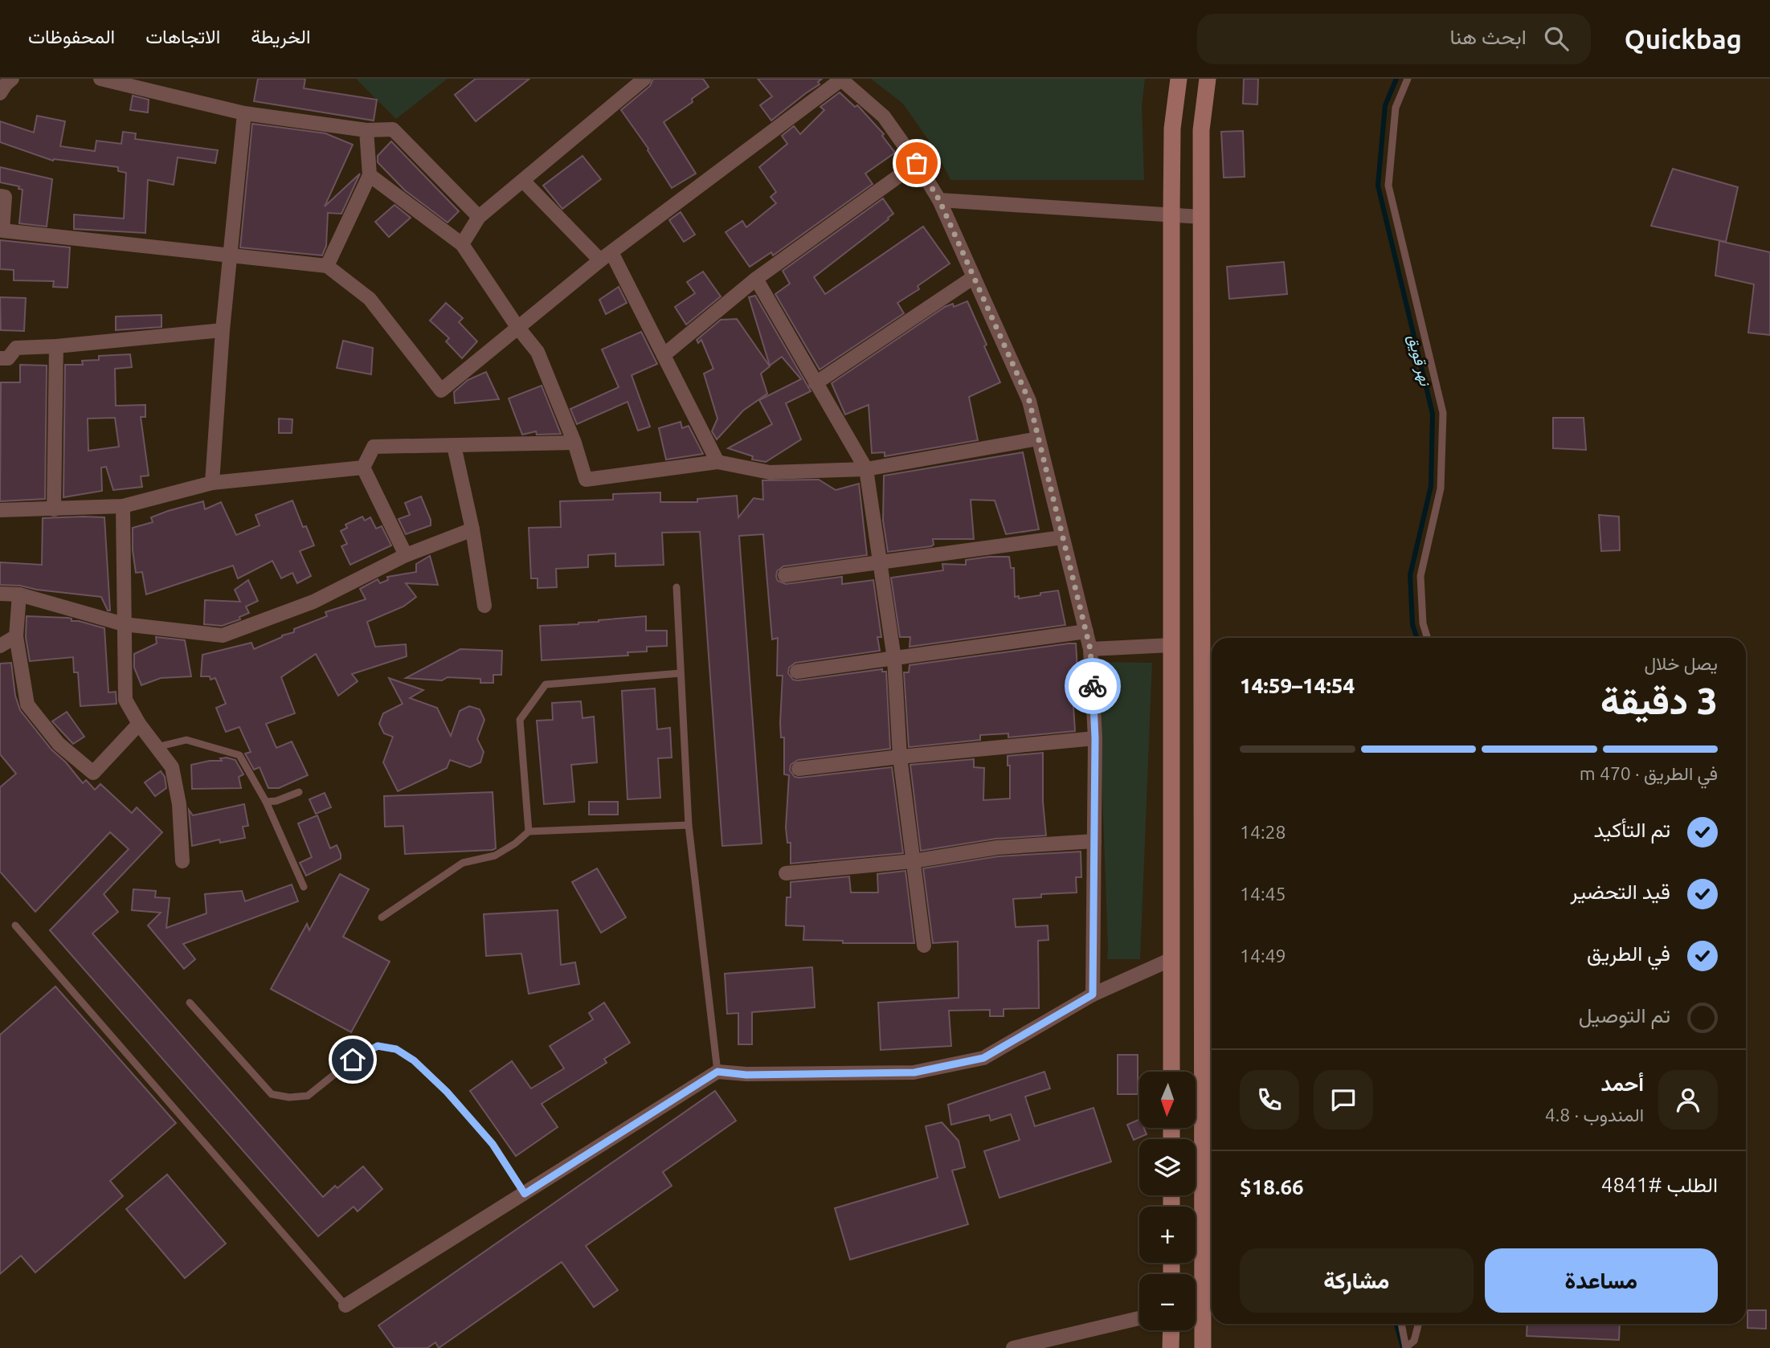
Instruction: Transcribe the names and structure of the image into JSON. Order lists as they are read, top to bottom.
{
  "water": ["نهر قويق"],
  "north": "bottom",
  "page": {
    "header": "Quickbag",
    "search": "ابحث هنا",
    "nav": ["الخريطة", "الاتجاهات", "المحفوظات"],
    "heading": ["3 دقيقة", "يصل خلال", "14:54–14:59"],
    "panel": [
      "أحمد",
      "المندوب · 4.8",
      "الطلب #4841",
      "$18.66"
    ],
    "bar": "في الطريق · 470 m",
    "list": [
      ["تم التأكيد", "14:28"],
      ["قيد التحضير", "14:45"],
      ["في الطريق", "14:49"],
      "تم التوصيل"
    ],
    "map_buttons": ["+", "−"],
    "buttons": ["مساعدة", "مشاركة"]
  }
}
